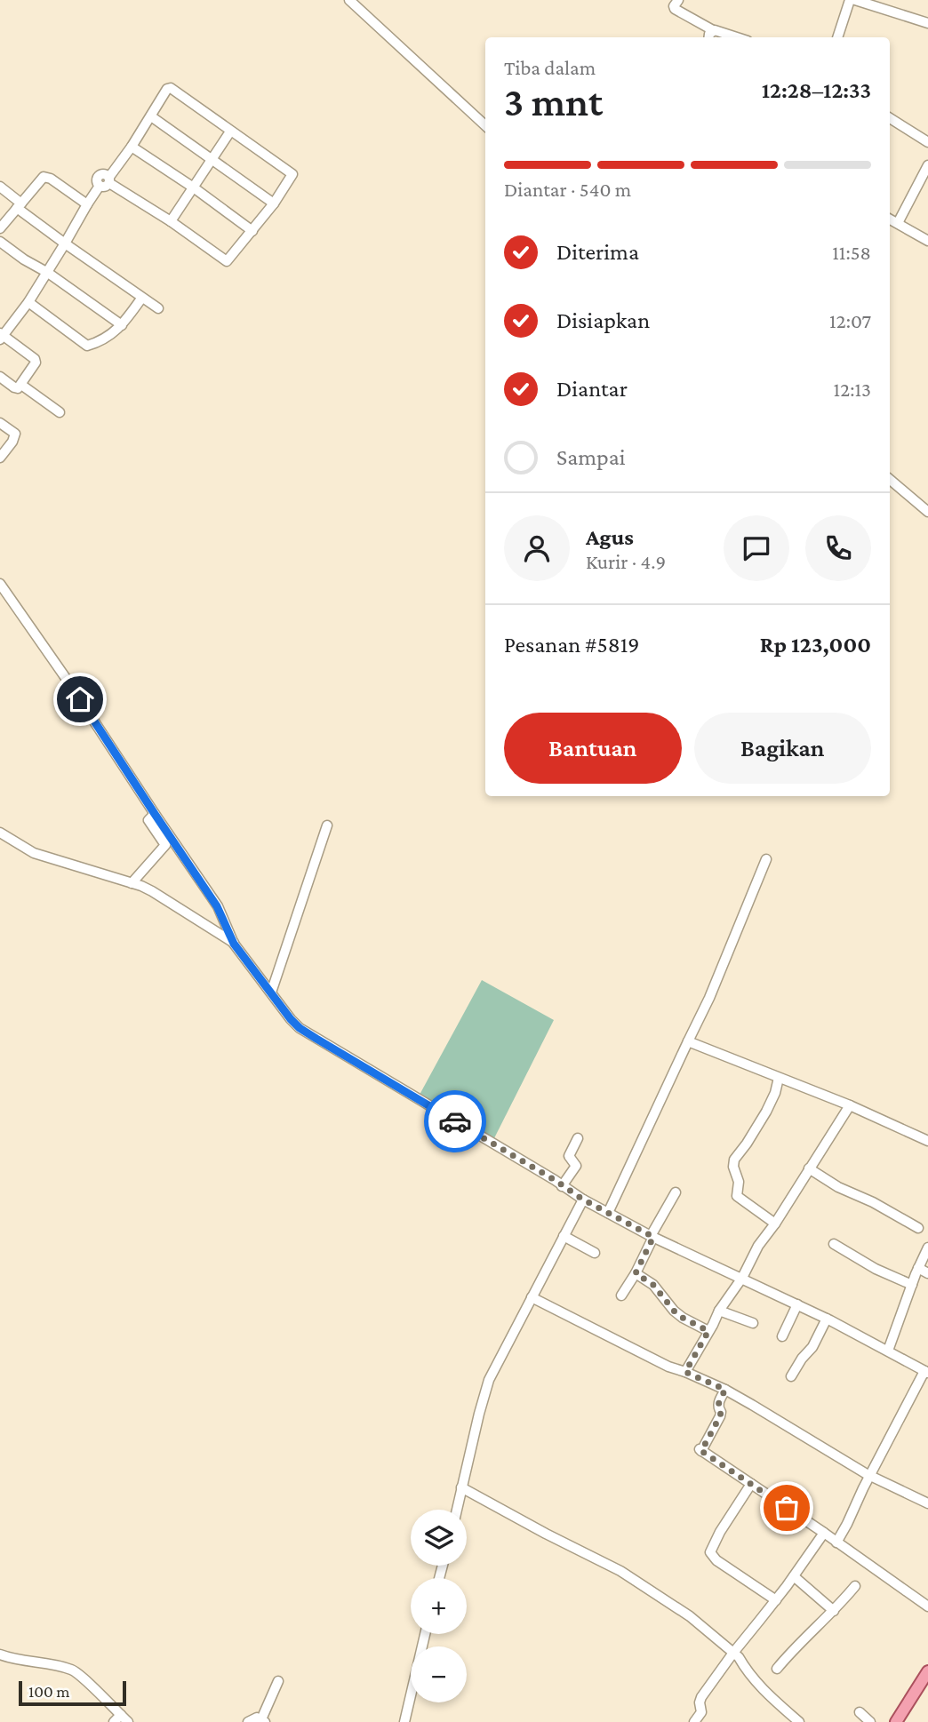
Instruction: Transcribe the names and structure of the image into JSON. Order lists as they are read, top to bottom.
{
  "scale_bar": "100 m",
  "page": {
    "heading": ["3 mnt", "Tiba dalam", "12:28–12:33"],
    "panel": [
      "Agus",
      "Kurir · 4.9",
      "Pesanan #5819",
      "Rp 123,000"
    ],
    "bar": "Diantar · 540 m",
    "list": [
      ["Diterima", "11:58"],
      ["Disiapkan", "12:07"],
      ["Diantar", "12:13"],
      "Sampai"
    ],
    "buttons": ["Bantuan", "Bagikan"],
    "map_buttons": ["+", "−"],
    "scale": "100 m"
  }
}
